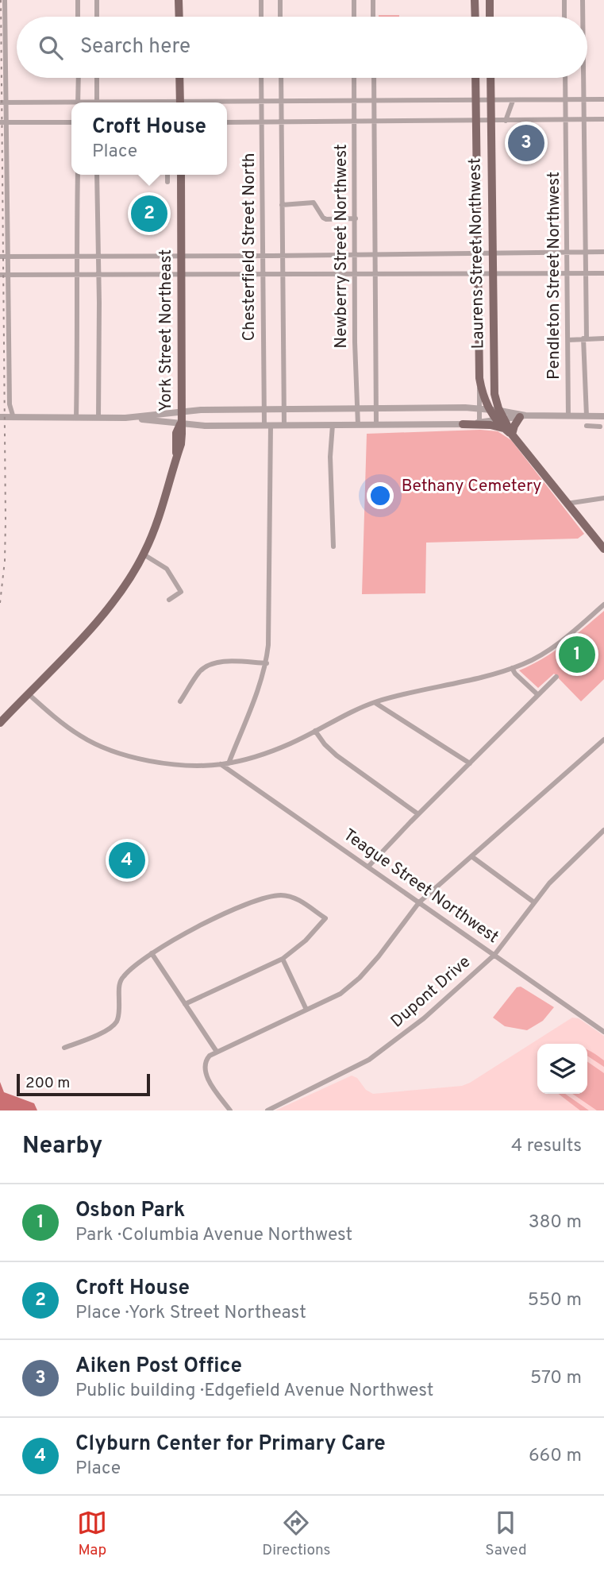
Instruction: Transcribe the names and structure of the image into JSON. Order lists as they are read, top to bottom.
{
  "streets": {
    "main road": ["Laurens Street Northwest", "York Street Northeast"],
    "street": [
      "Newberry Street Northwest",
      "Chesterfield Street North",
      "Pendleton Street Northwest",
      "Teague Street Northwest",
      "Dupont Drive"
    ]
  },
  "crossings": [
    ["Teague Street Northwest", "Dupont Drive"]
  ],
  "parks": ["Bethany Cemetery"],
  "scale_bar": "200 m",
  "page": {
    "search": "Search here",
    "popup": ["Croft House", "Place"],
    "pins": [
      "3",
      "2",
      "1",
      "4"
    ],
    "scale": "200 m",
    "heading": ["Nearby", "4 results"],
    "list": [
      {
        "mark": "1",
        "name": "Osbon Park",
        "note": "Park · Columbia Avenue Northwest",
        "value": "380 m"
      },
      {
        "mark": "2",
        "name": "Croft House",
        "note": "Place · York Street Northeast",
        "value": "550 m"
      },
      {
        "mark": "3",
        "name": "Aiken Post Office",
        "note": "Public building · Edgefield Avenue Northwest",
        "value": "570 m"
      },
      {
        "mark": "4",
        "name": "Clyburn Center for Primary Care",
        "note": "Place",
        "value": "660 m"
      }
    ],
    "nav": ["Map", "Directions", "Saved"]
  }
}
